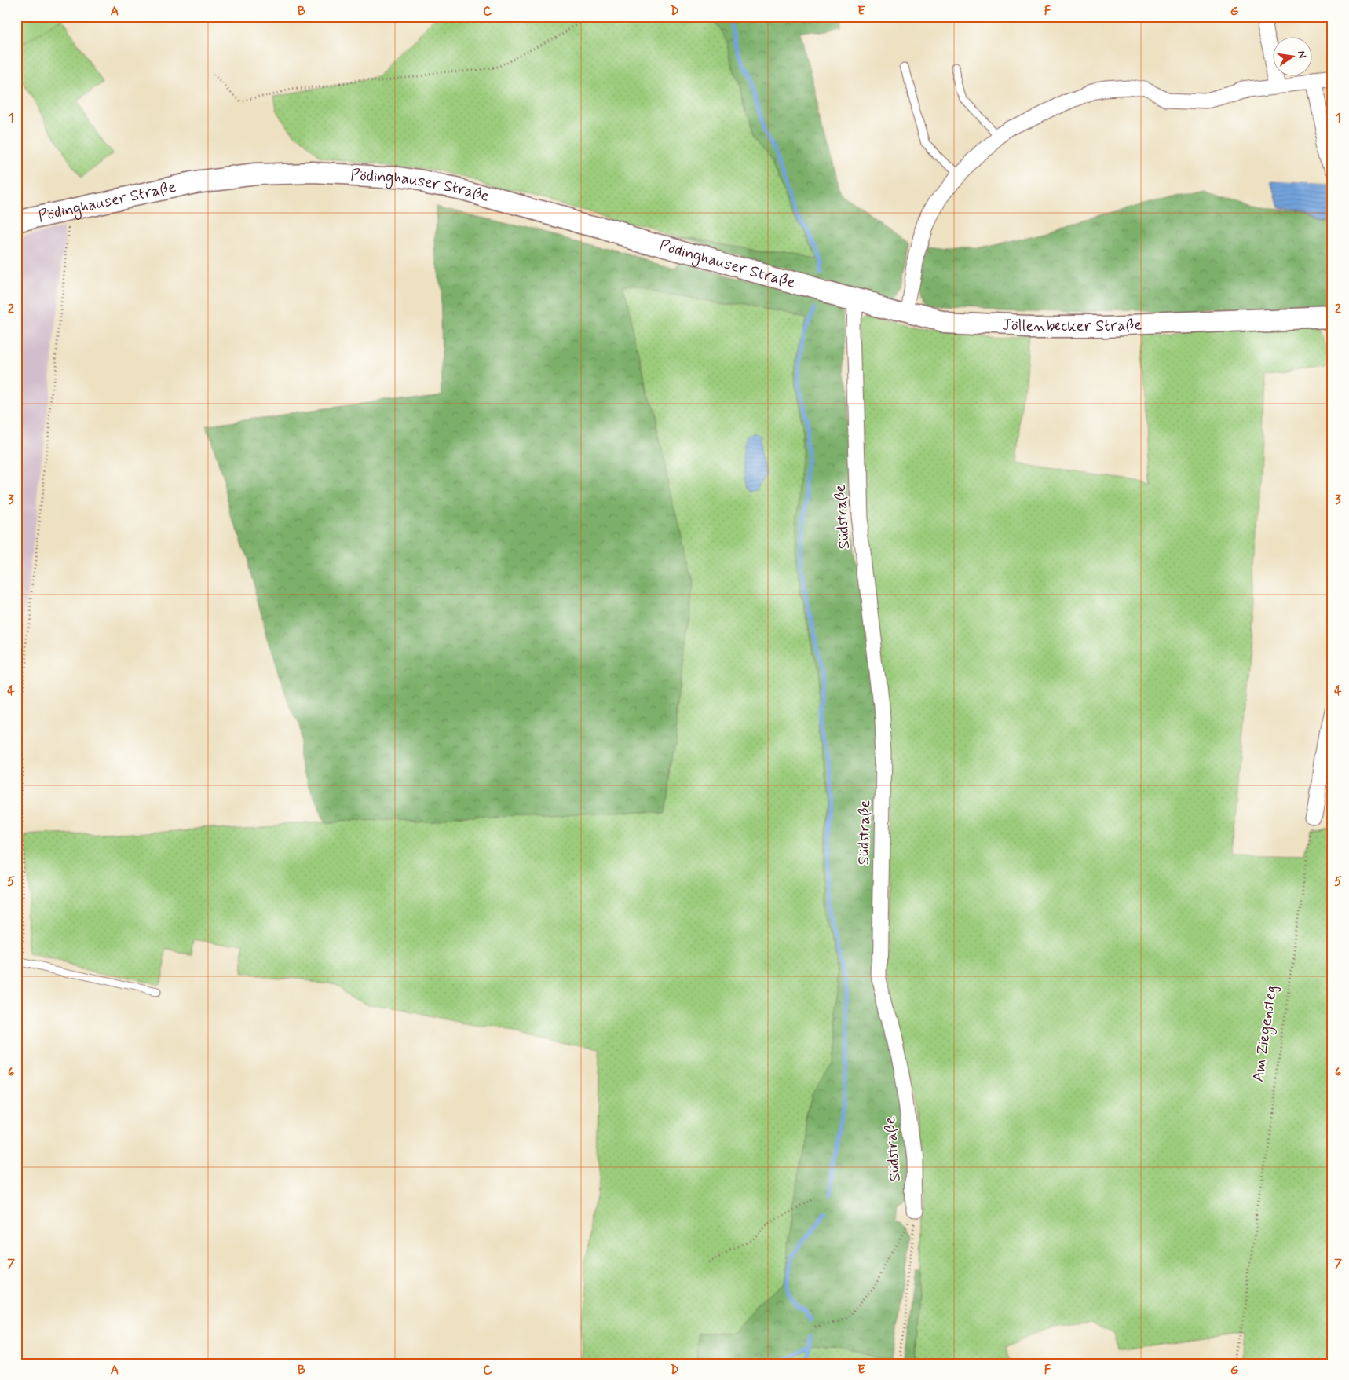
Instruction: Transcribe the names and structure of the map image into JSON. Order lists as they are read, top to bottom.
{
  "streets": {
    "main road": ["Pödinghauser Straße", "Jöllenbecker Straße"],
    "street": ["Südstraße"],
    "path": ["Am Ziegensteg"]
  },
  "crossings": [
    ["Pödinghauser Straße", "Jöllenbecker Straße"],
    ["Jöllenbecker Straße", "Südstraße"]
  ],
  "north": "right",
  "grid": {
    "columns": [
      "A",
      "B",
      "C",
      "D",
      "E",
      "F",
      "G"
    ],
    "rows": [
      "1",
      "2",
      "3",
      "4",
      "5",
      "6",
      "7"
    ]
  }
}
